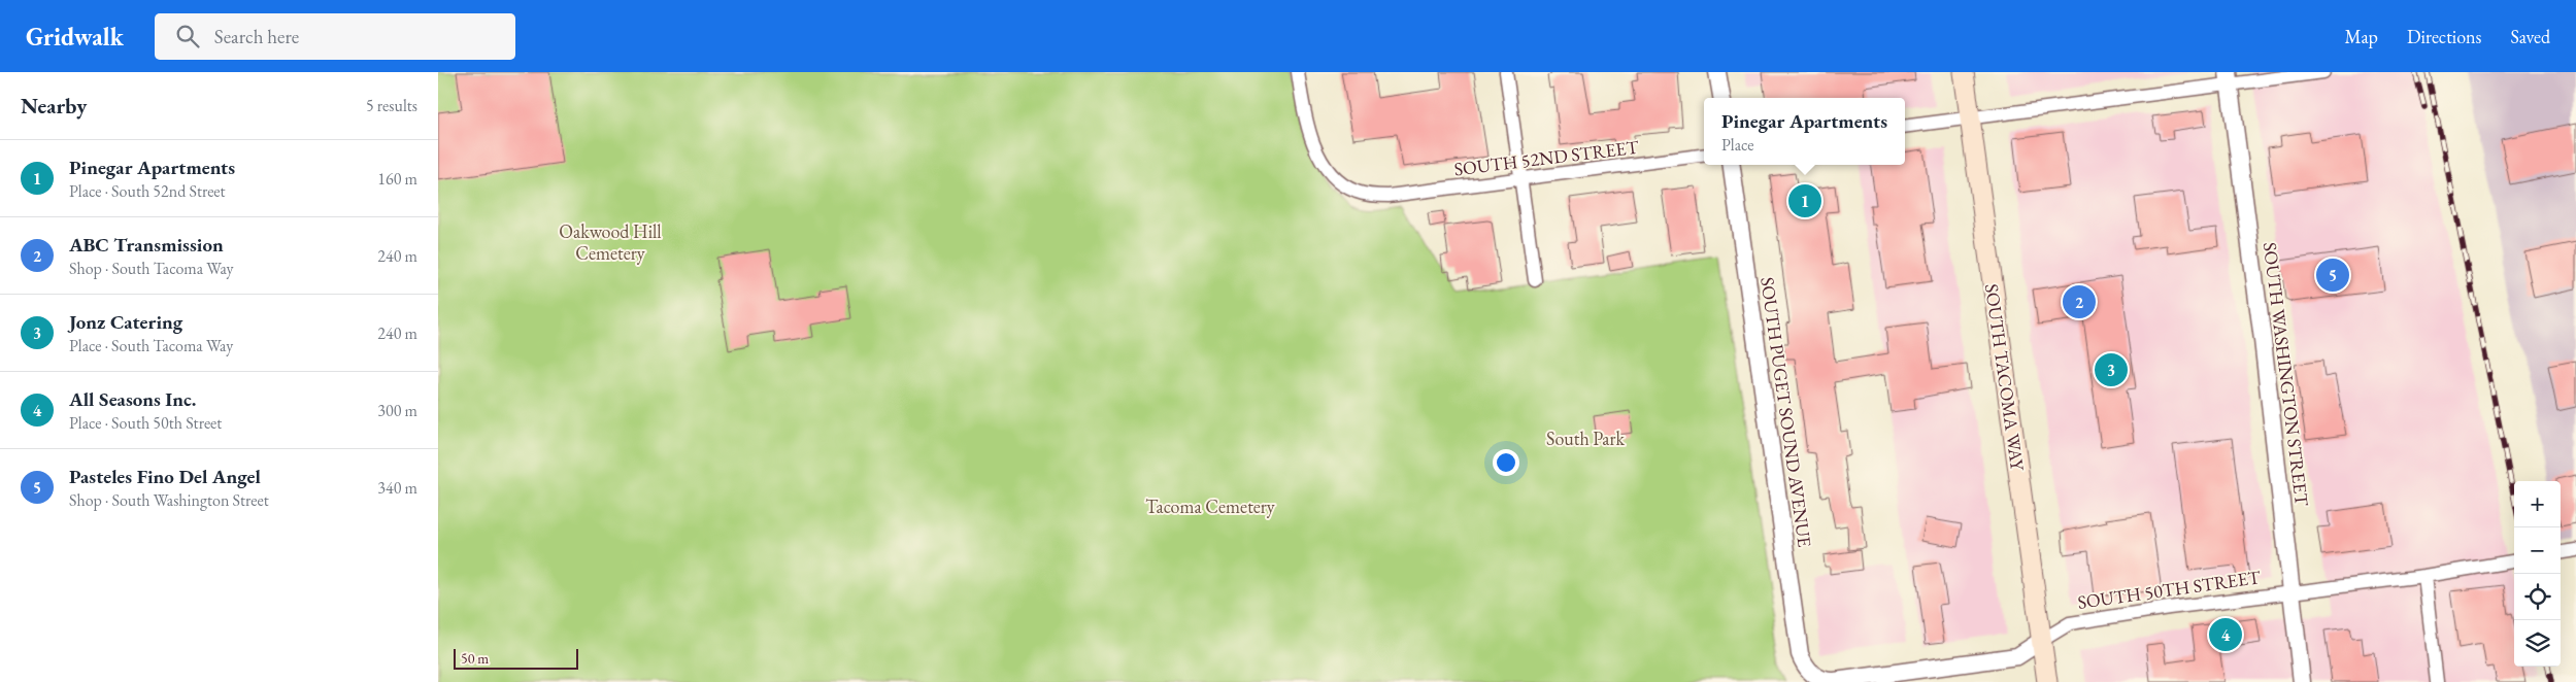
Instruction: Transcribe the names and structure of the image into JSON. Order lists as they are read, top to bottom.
{
  "streets": {
    "main road": ["SOUTH TACOMA WAY"],
    "street": [
      "SOUTH 52ND STREET",
      "SOUTH WASHINGTON STREET",
      "SOUTH PUGET SOUND AVENUE",
      "SOUTH 50TH STREET"
    ]
  },
  "crossings": [
    ["SOUTH WASHINGTON STREET", "SOUTH 50TH STREET"],
    ["SOUTH TACOMA WAY", "SOUTH 50TH STREET"],
    ["SOUTH PUGET SOUND AVENUE", "SOUTH 50TH STREET"]
  ],
  "parks": ["Oakwood Hill Cemetery", "South Park", "Tacoma Cemetery"],
  "scale_bar": "50 m",
  "page": {
    "header": "Gridwalk",
    "search": "Search here",
    "nav": ["Map", "Directions", "Saved"],
    "heading": ["Nearby", "5 results"],
    "popup": ["Pinegar Apartments", "Place"],
    "list": [
      {
        "mark": "1",
        "name": "Pinegar Apartments",
        "note": "Place · South 52nd Street",
        "value": "160 m"
      },
      {
        "mark": "2",
        "name": "ABC Transmission",
        "note": "Shop · South Tacoma Way",
        "value": "240 m"
      },
      {
        "mark": "3",
        "name": "Jonz Catering",
        "note": "Place · South Tacoma Way",
        "value": "240 m"
      },
      {
        "mark": "4",
        "name": "All Seasons Inc.",
        "note": "Place · South 50th Street",
        "value": "300 m"
      },
      {
        "mark": "5",
        "name": "Pasteles Fino Del Angel",
        "note": "Shop · South Washington Street",
        "value": "340 m"
      }
    ],
    "pins": [
      "1",
      "5",
      "2",
      "3",
      "4"
    ],
    "map_buttons": ["+", "−"],
    "scale": "50 m"
  }
}
